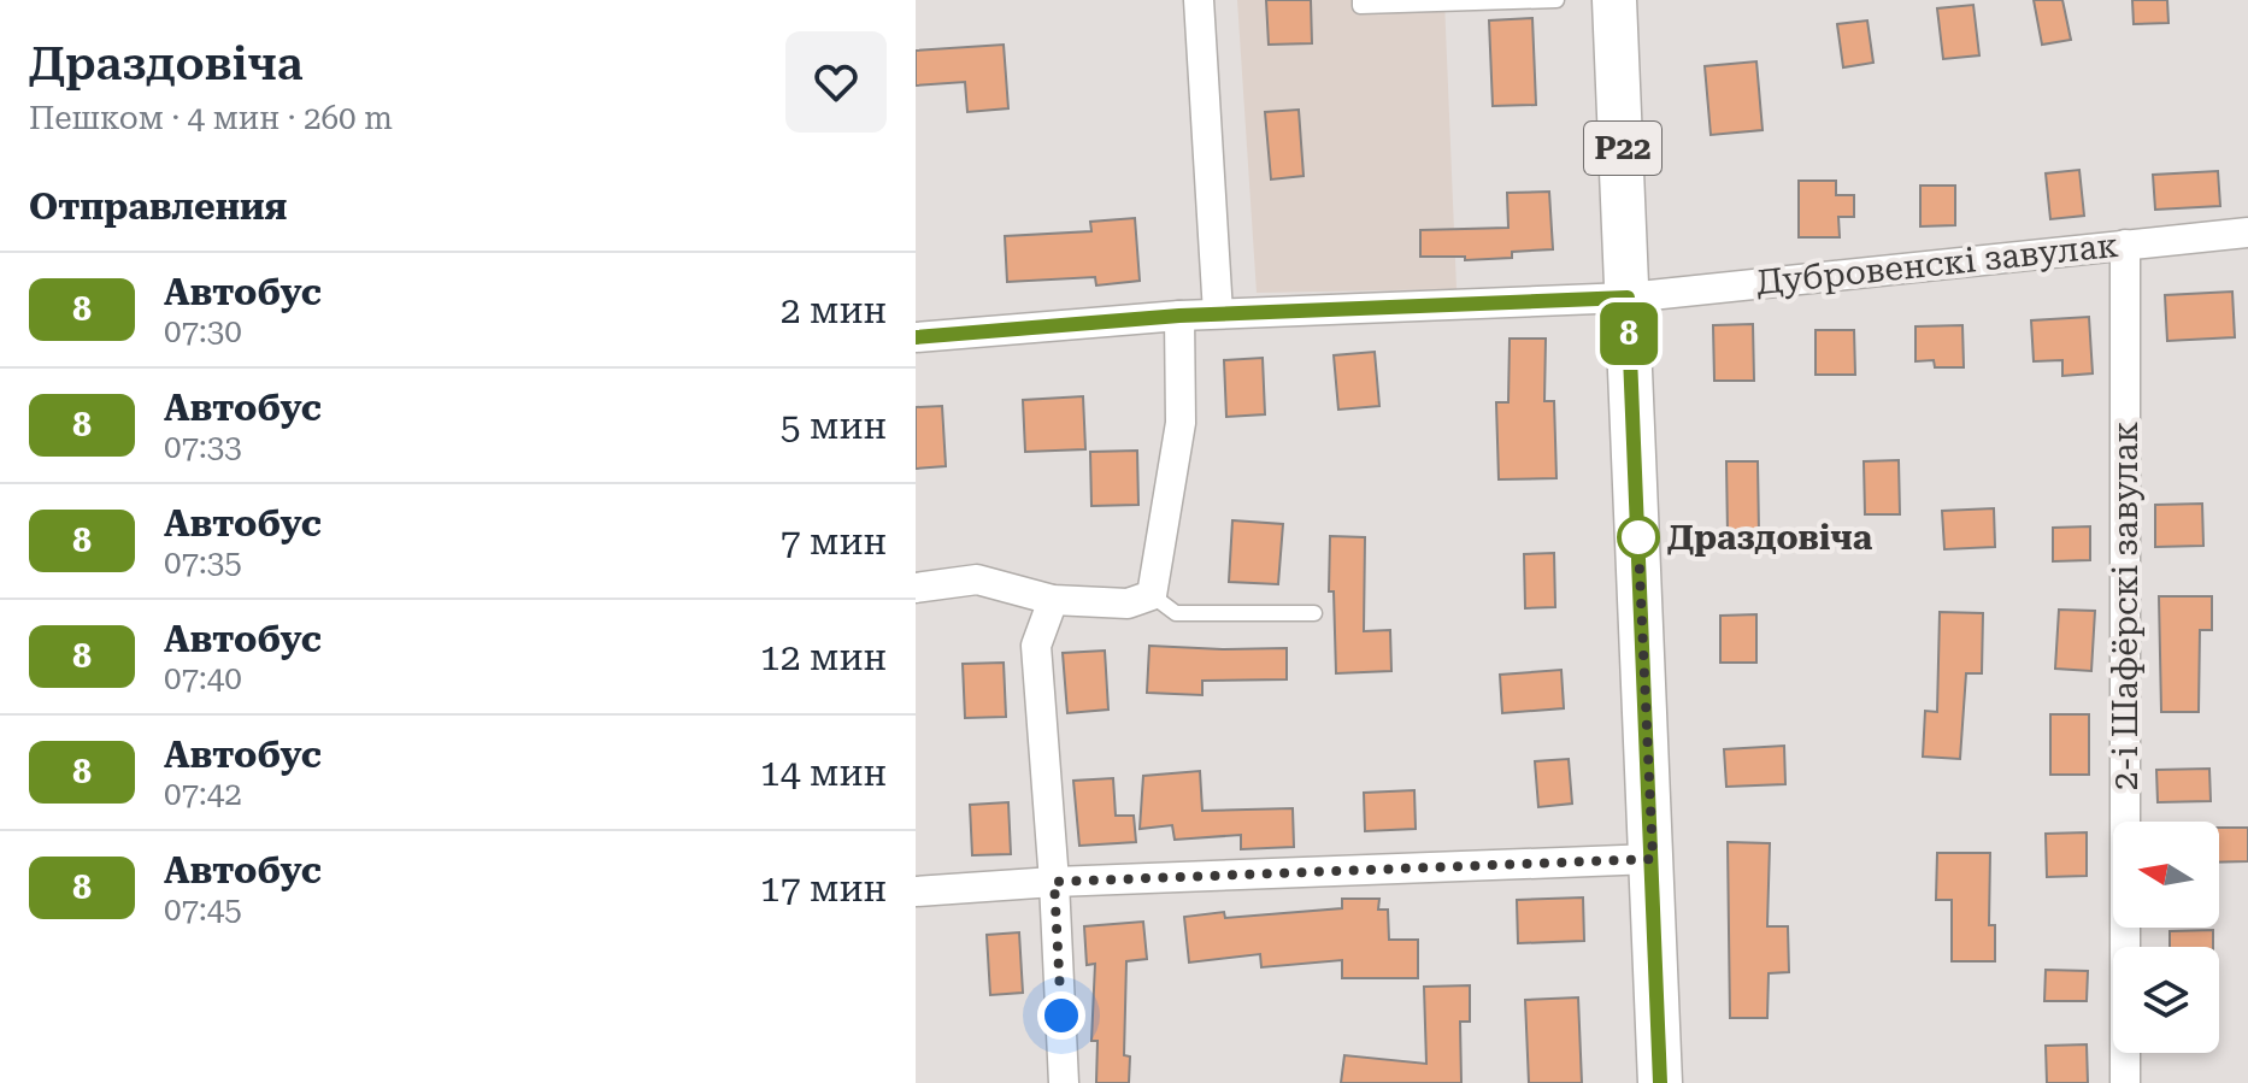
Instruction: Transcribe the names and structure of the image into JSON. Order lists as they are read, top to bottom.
{
  "streets": {
    "main road": ["Р22"],
    "street": ["Дубровенскі завулак", "2-і Шафёрскі завулак"]
  },
  "crossings": [
    ["Р22", "Дубровенскі завулак"],
    ["Дубровенскі завулак", "2-і Шафёрскі завулак"]
  ],
  "places": ["Драздовіча"],
  "lines": ["bus line 8"],
  "north": "left",
  "page": {
    "heading": [
      ["Драздовіча", "Пешком · 4 мин · 260 m"],
      "Отправления"
    ],
    "on_map": "8",
    "list": [
      {
        "mark": "8",
        "name": "Автобус",
        "note": "07:30",
        "value": "2 мин"
      },
      {
        "mark": "8",
        "name": "Автобус",
        "note": "07:33",
        "value": "5 мин"
      },
      {
        "mark": "8",
        "name": "Автобус",
        "note": "07:35",
        "value": "7 мин"
      },
      {
        "mark": "8",
        "name": "Автобус",
        "note": "07:40",
        "value": "12 мин"
      },
      {
        "mark": "8",
        "name": "Автобус",
        "note": "07:42",
        "value": "14 мин"
      },
      {
        "mark": "8",
        "name": "Автобус",
        "note": "07:45",
        "value": "17 мин"
      }
    ]
  }
}
